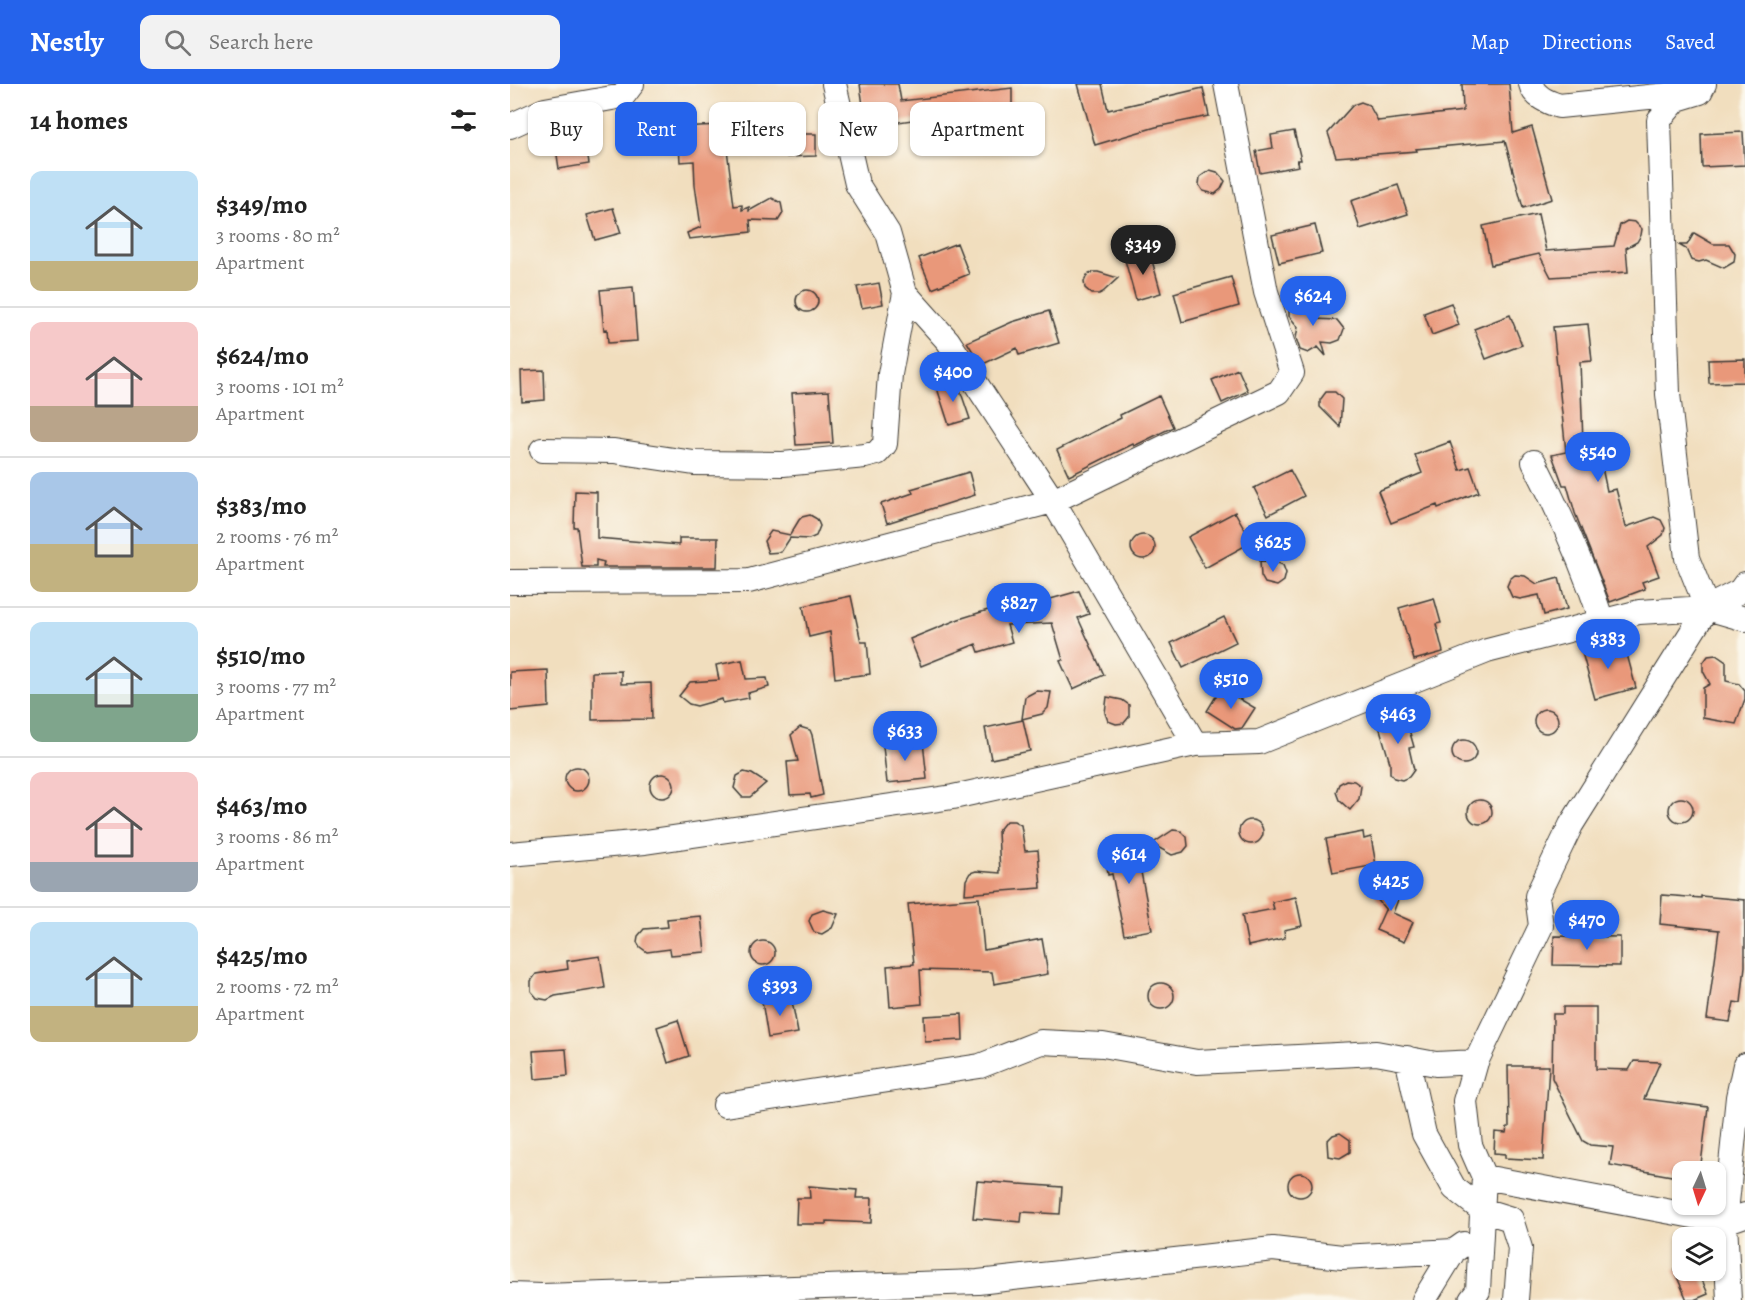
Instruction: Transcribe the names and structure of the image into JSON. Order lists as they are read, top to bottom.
{
  "north": "bottom",
  "page": {
    "header": "Nestly",
    "search": "Search here",
    "nav": ["Map", "Directions", "Saved"],
    "heading": "14 homes",
    "chip": [
      "Buy",
      "Rent",
      "Filters",
      "New",
      "Apartment"
    ],
    "list": [
      {
        "name": "$349/mo",
        "note": "3 rooms · 80 m² · Apartment"
      },
      {
        "name": "$624/mo",
        "note": "3 rooms · 101 m² · Apartment"
      },
      {
        "name": "$383/mo",
        "note": "2 rooms · 76 m² · Apartment"
      },
      {
        "name": "$510/mo",
        "note": "3 rooms · 77 m² · Apartment"
      },
      {
        "name": "$463/mo",
        "note": "3 rooms · 86 m² · Apartment"
      },
      {
        "name": "$425/mo",
        "note": "2 rooms · 72 m² · Apartment"
      }
    ],
    "price": [
      "$349",
      "$624",
      "$400",
      "$540",
      "$625",
      "$827",
      "$383",
      "$510",
      "$463",
      "$633",
      "$614",
      "$425",
      "$470",
      "$393"
    ]
  }
}
